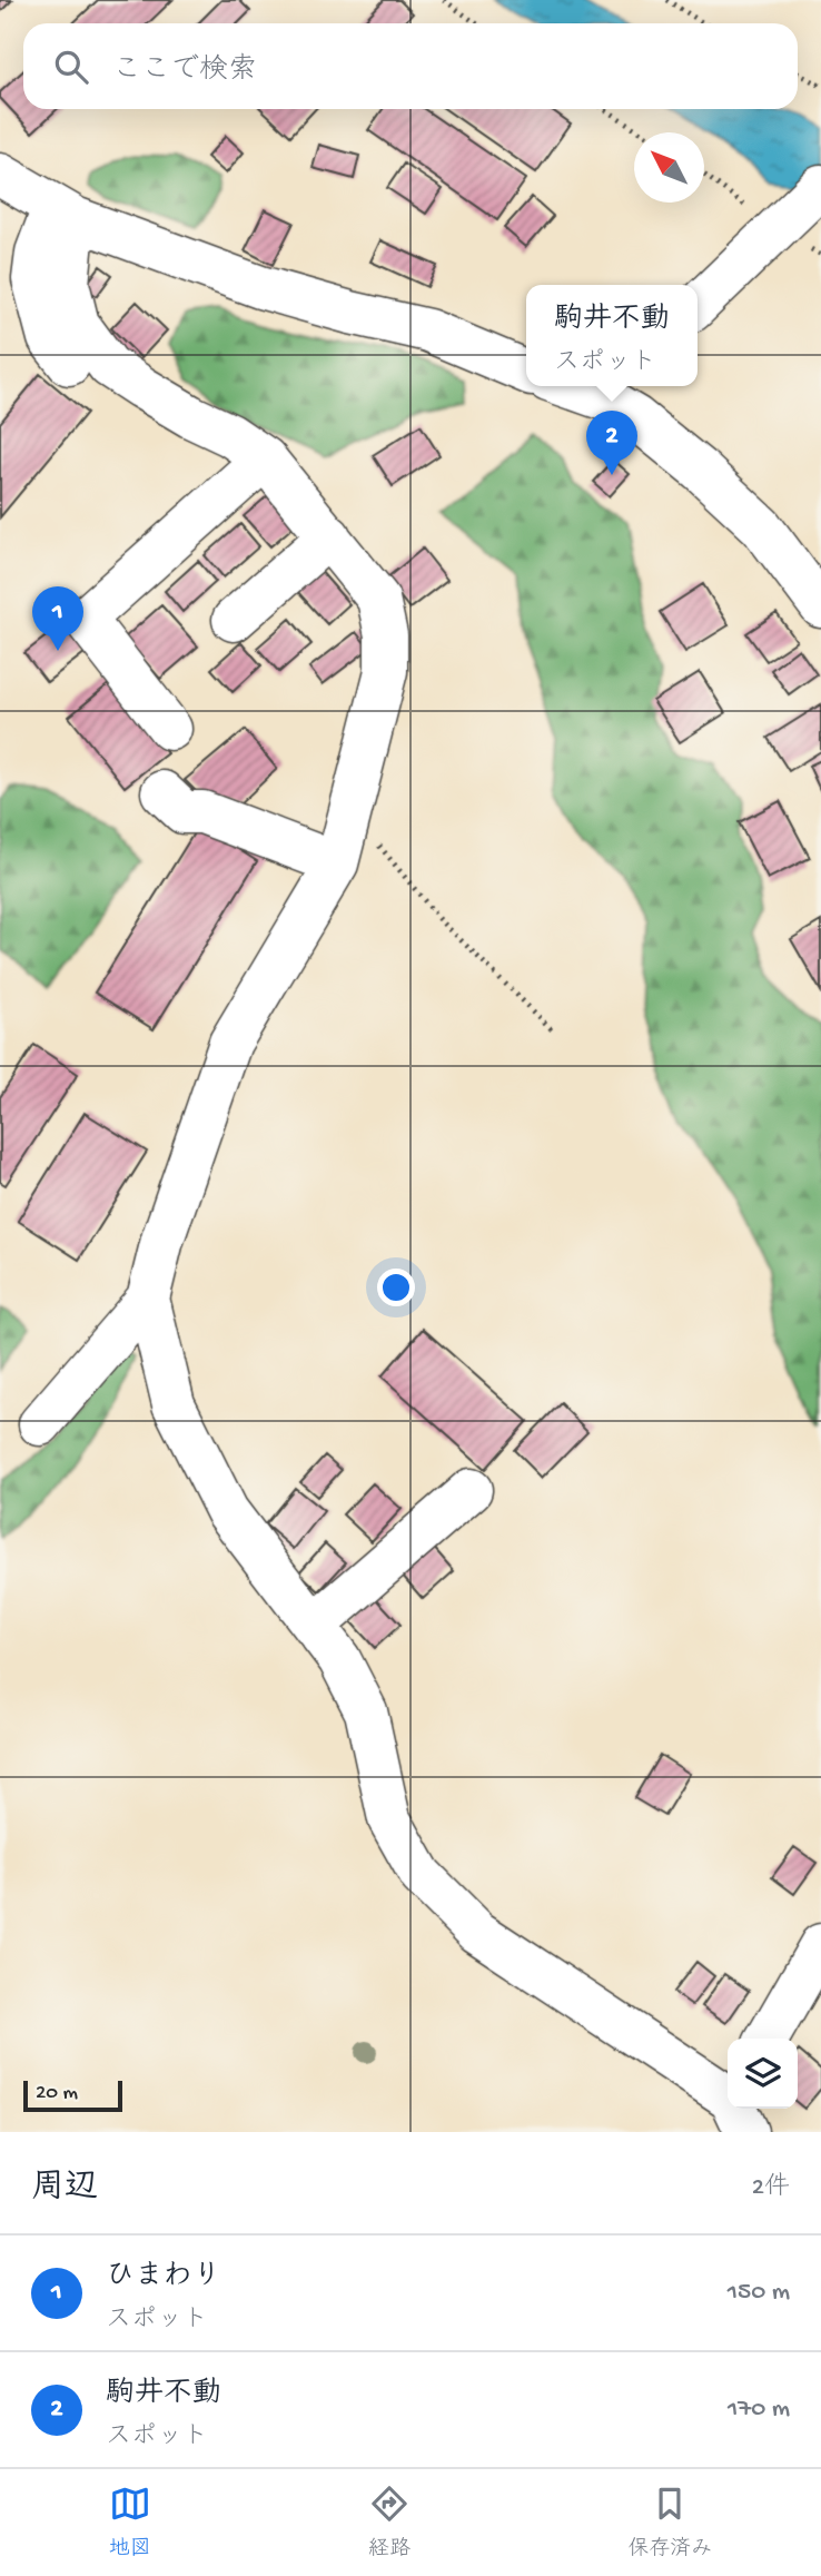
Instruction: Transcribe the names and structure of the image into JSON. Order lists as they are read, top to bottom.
{
  "scale_bar": "20 m",
  "north": "top left",
  "page": {
    "search": "ここで検索",
    "popup": ["駒井不動", "スポット"],
    "pins": ["2", "1"],
    "scale": "20 m",
    "heading": ["周辺", "2件"],
    "list": [
      {
        "mark": "1",
        "name": "ひまわり",
        "note": "スポット",
        "value": "150 m"
      },
      {
        "mark": "2",
        "name": "駒井不動",
        "note": "スポット",
        "value": "170 m"
      }
    ],
    "nav": ["地図", "経路", "保存済み"]
  }
}
